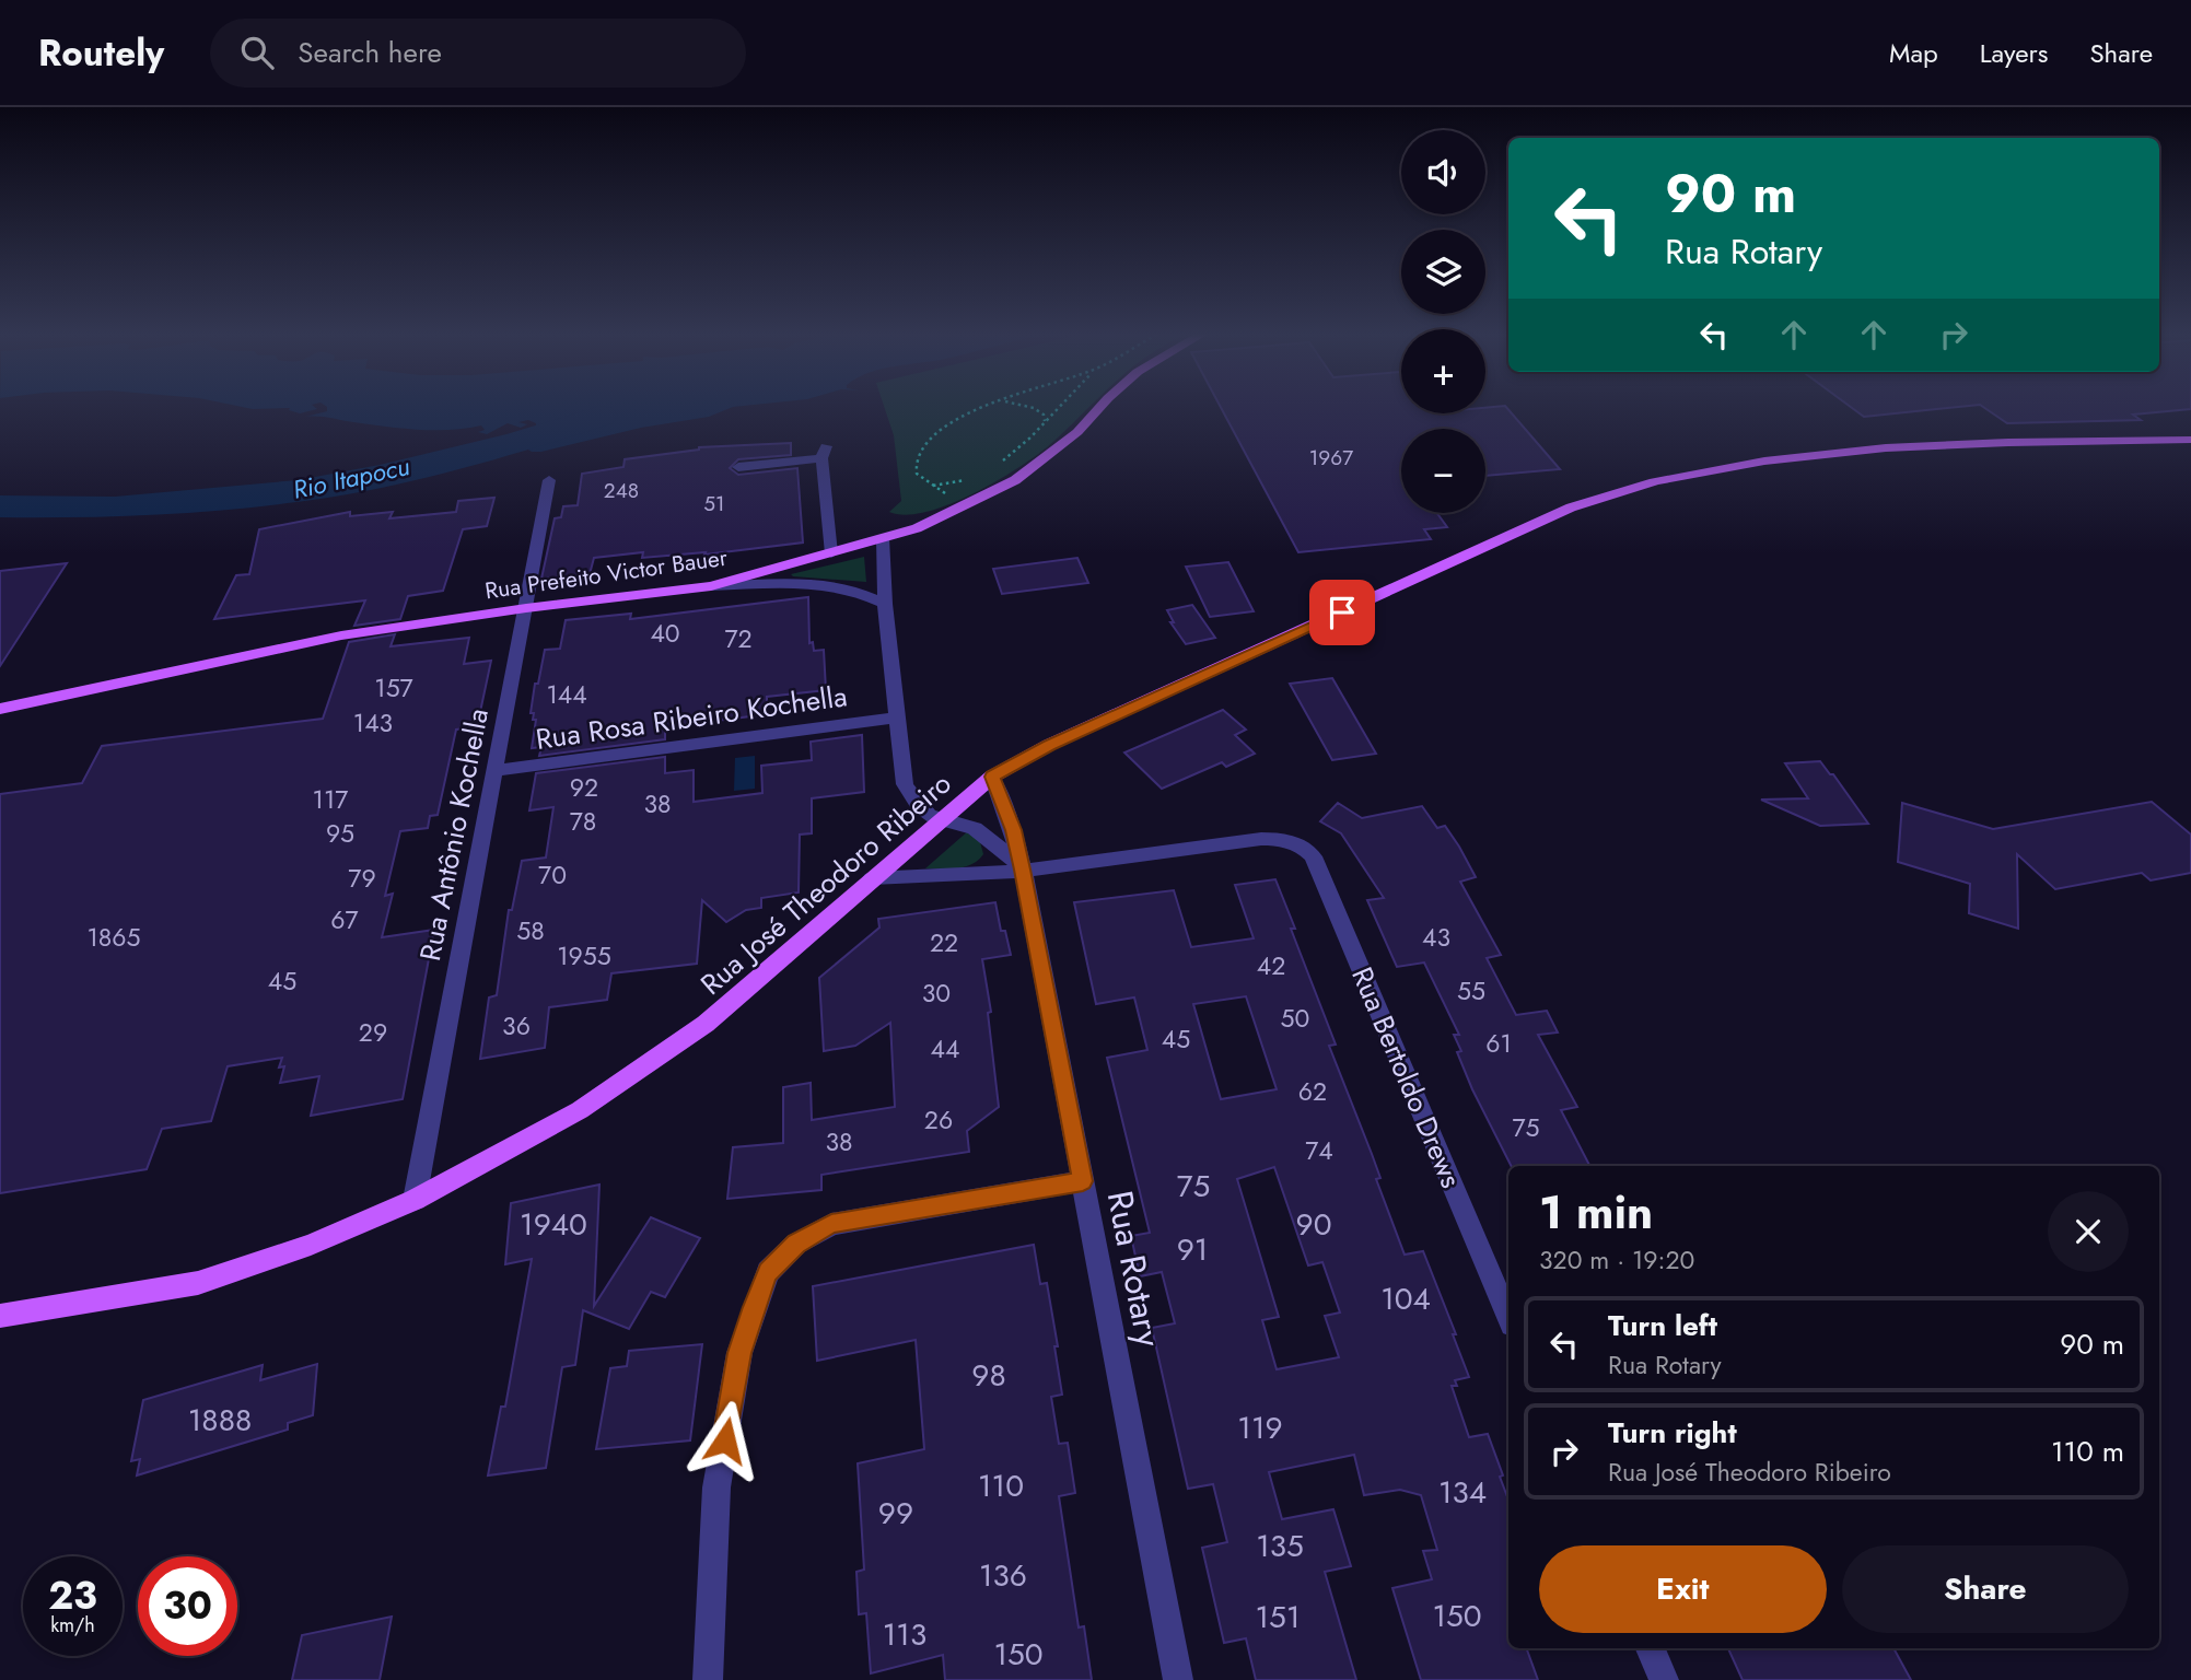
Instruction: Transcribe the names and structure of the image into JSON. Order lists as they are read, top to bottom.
{
  "streets": {
    "main road": ["Rua Prefeito Victor Bauer", "Rua José Theodoro Ribeiro"],
    "street": [
      "Rua Rosa Ribeiro Kochella",
      "Rua Antônio Kochella",
      "Rua Bertoldo Drews",
      "Rua Rotary"
    ]
  },
  "crossings": [
    ["Rua Prefeito Victor Bauer", "Rua Antônio Kochella"],
    ["Rua Rosa Ribeiro Kochella", "Rua Antônio Kochella"],
    ["Rua Antônio Kochella", "Rua José Theodoro Ribeiro"],
    ["Rua José Theodoro Ribeiro", "Rua Rotary"],
    ["Rua Bertoldo Drews", "Rua Rotary"]
  ],
  "water": ["Rio Itapocu"],
  "house_numbers": [
    "1967",
    "248",
    "51",
    "40",
    "72",
    "157",
    "144",
    "143",
    "92",
    "117",
    "38",
    "78",
    "95",
    "70",
    "79",
    "67",
    "58",
    "1865",
    "43",
    "22",
    "1955",
    "42",
    "45",
    "55",
    "30",
    "50",
    "36",
    "29",
    "45",
    "61",
    "44",
    "62",
    "26",
    "75",
    "38",
    "74",
    "75",
    "1940",
    "90",
    "91",
    "104",
    "98",
    "1888",
    "119",
    "110",
    "134",
    "99",
    "135",
    "136",
    "150",
    "151",
    "113",
    "150"
  ],
  "page": {
    "header": "Routely",
    "search": "Search here",
    "nav": ["Map", "Layers", "Share"],
    "map_buttons": ["+", "−"],
    "turn": ["90 m", "Rua Rotary"],
    "heading": ["1 min", "320 m · 19:20"],
    "list": [
      {
        "name": "Turn left",
        "note": "Rua Rotary",
        "value": "90 m"
      },
      {
        "name": "Turn right",
        "note": "Rua José Theodoro Ribeiro",
        "value": "110 m"
      }
    ],
    "buttons": ["Exit", "Share"],
    "speed": "23 km/h",
    "limit": "30"
  }
}
